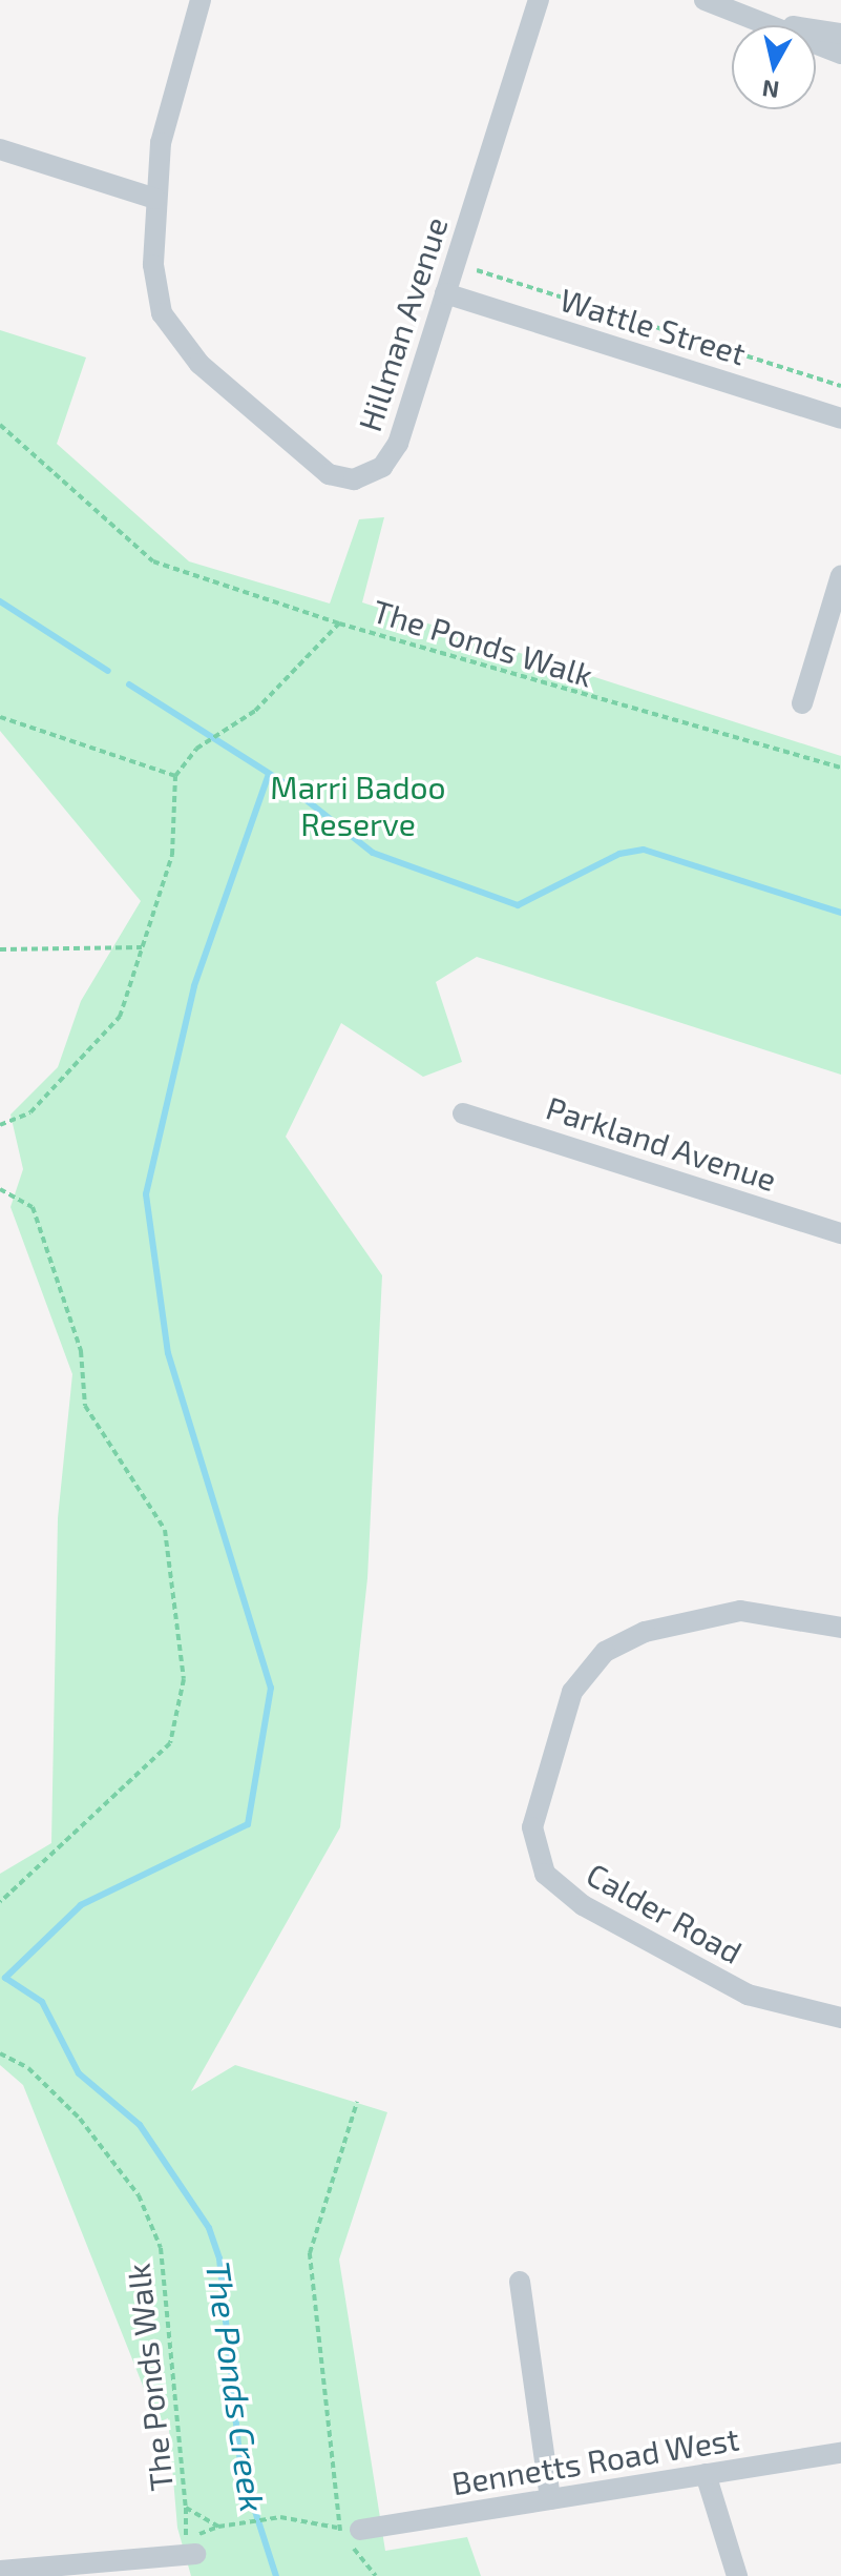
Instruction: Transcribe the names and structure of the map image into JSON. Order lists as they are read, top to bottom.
{
  "streets": {
    "street": [
      "Hillman Avenue",
      "Wattle Street",
      "Parkland Avenue",
      "Calder Road",
      "Bennetts Road West"
    ],
    "path": ["The Ponds Walk"]
  },
  "crossings": [
    ["Hillman Avenue", "Wattle Street"]
  ],
  "water": ["The Ponds Creek"],
  "parks": ["Marri Badoo Reserve"],
  "north": "bottom"
}
